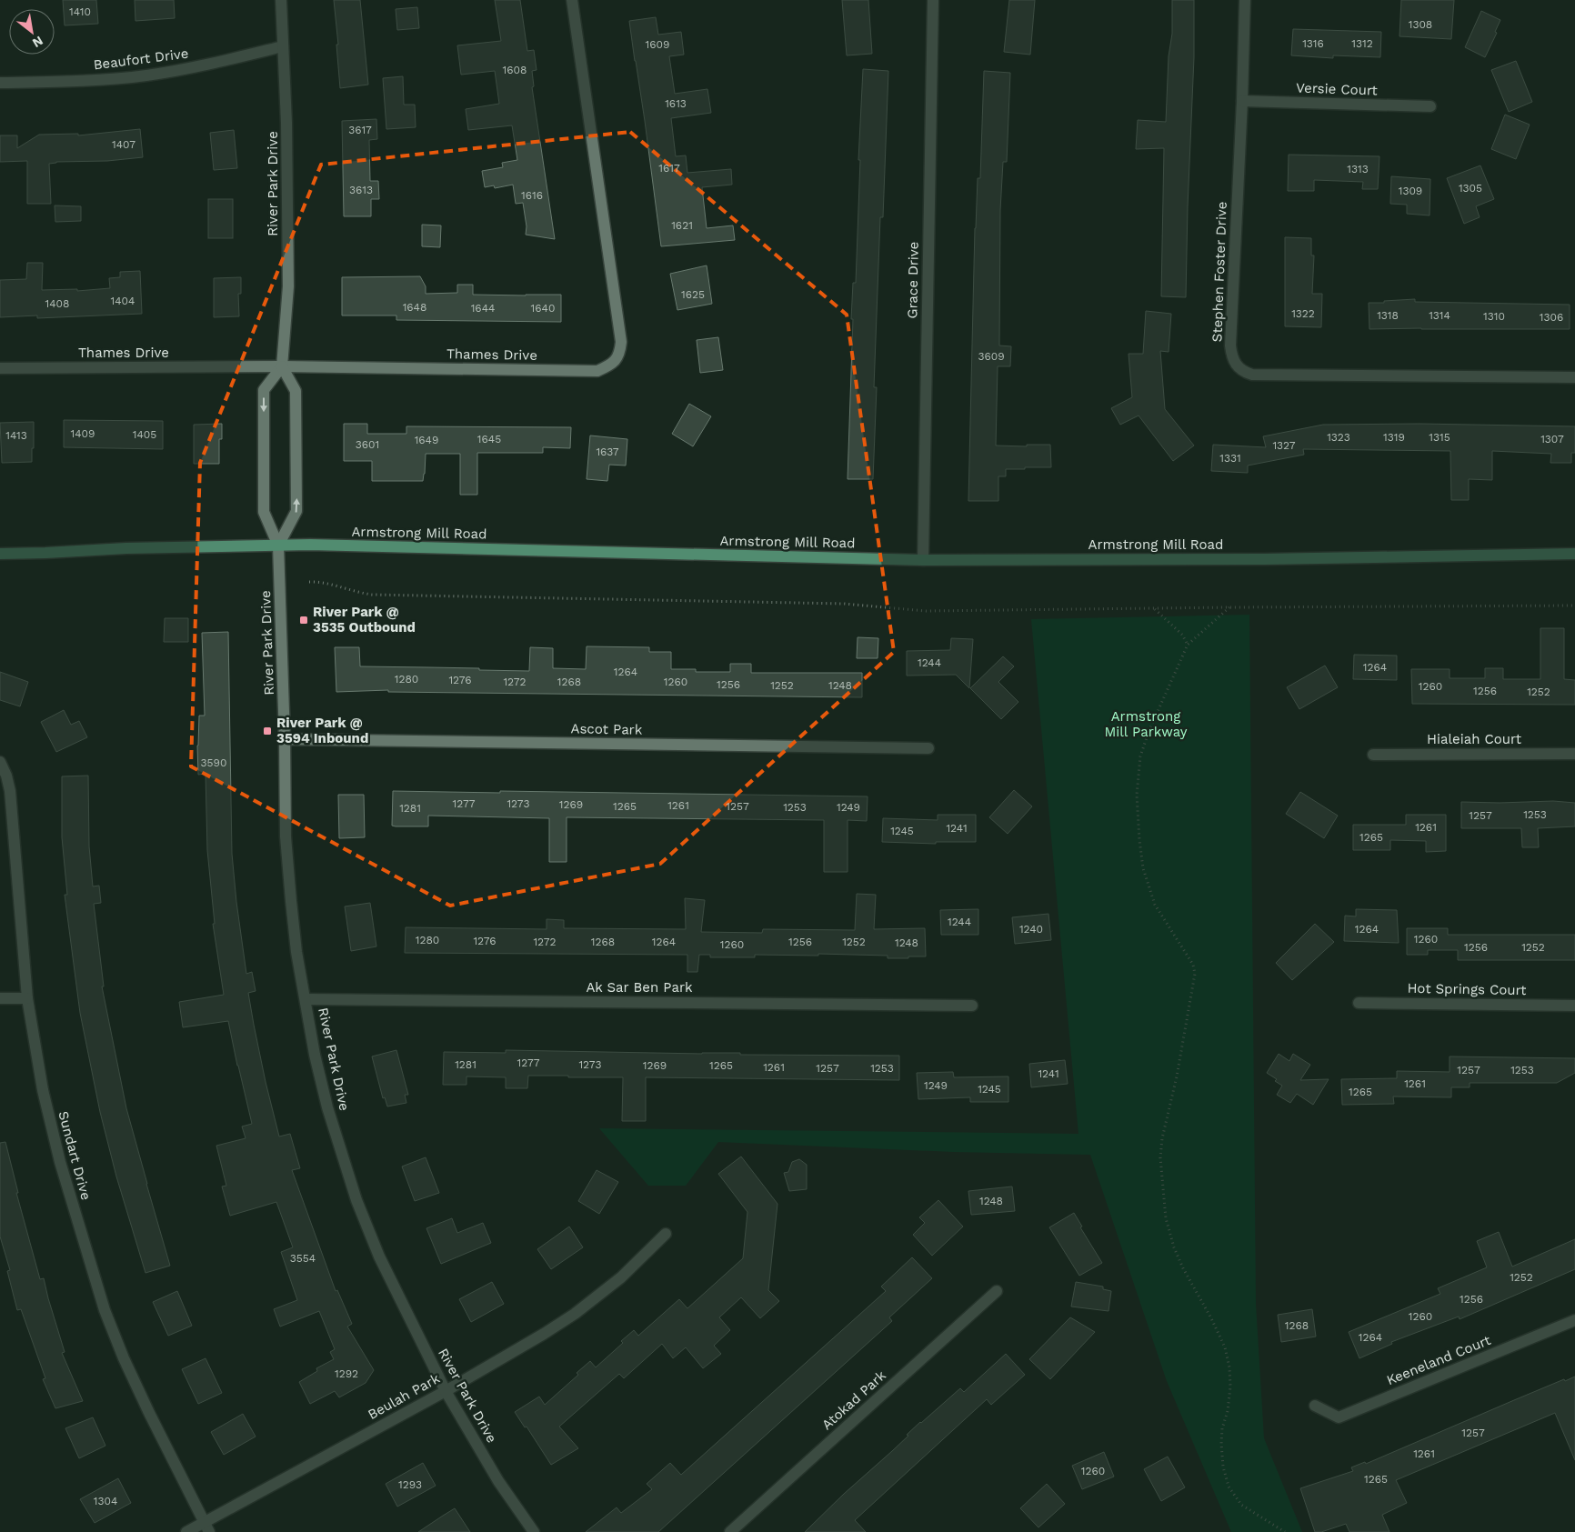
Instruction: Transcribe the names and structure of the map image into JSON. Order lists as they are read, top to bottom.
{
  "streets": {
    "main road": ["Armstrong Mill Road"],
    "street": [
      "Beaufort Drive",
      "Versie Court",
      "River Park Drive",
      "Stephen Foster Drive",
      "Grace Drive",
      "Thames Drive",
      "Ascot Park",
      "Hialeiah Court",
      "Ak Sar Ben Park",
      "Hot Springs Court",
      "Sundart Drive",
      "Keeneland Court",
      "Beulah Park",
      "Atokad Park"
    ]
  },
  "crossings": [
    ["Beaufort Drive", "River Park Drive"],
    ["Versie Court", "Stephen Foster Drive"],
    ["River Park Drive", "Thames Drive"],
    ["River Park Drive", "Armstrong Mill Road"],
    ["River Park Drive", "Ascot Park"],
    ["River Park Drive", "Ak Sar Ben Park"],
    ["River Park Drive", "Beulah Park"],
    ["Grace Drive", "Armstrong Mill Road"],
    ["Sundart Drive", "Beulah Park"]
  ],
  "parks": ["Armstrong Mill Parkway"],
  "places": {
    "transit": ["River Park @ 3535 Outbound", "River Park @ 3594 Inbound"]
  },
  "house_numbers": [
    "1410",
    "1308",
    "1316",
    "1312",
    "1609",
    "1608",
    "1613",
    "3617",
    "1407",
    "1617",
    "1313",
    "1305",
    "3613",
    "1309",
    "1616",
    "1621",
    "1625",
    "1404",
    "1408",
    "1648",
    "1644",
    "1640",
    "1322",
    "1318",
    "1314",
    "1310",
    "1306",
    "3609",
    "1409",
    "1405",
    "1413",
    "1323",
    "1319",
    "1315",
    "1645",
    "1307",
    "1649",
    "3601",
    "1327",
    "1637",
    "1331",
    "1244",
    "1264",
    "1264",
    "1280",
    "1276",
    "1272",
    "1268",
    "1260",
    "1256",
    "1252",
    "1248",
    "1260",
    "1256",
    "1252",
    "3590",
    "1277",
    "1273",
    "1269",
    "1261",
    "1265",
    "1257",
    "1253",
    "1249",
    "1281",
    "1253",
    "1257",
    "1261",
    "1241",
    "1245",
    "1265",
    "1244",
    "1240",
    "1264",
    "1260",
    "1280",
    "1276",
    "1272",
    "1268",
    "1264",
    "1256",
    "1252",
    "1248",
    "1260",
    "1256",
    "1252",
    "1277",
    "1281",
    "1273",
    "1269",
    "1265",
    "1261",
    "1257",
    "1253",
    "1257",
    "1253",
    "1241",
    "1261",
    "1249",
    "1245",
    "1265",
    "1248",
    "3554",
    "1252",
    "1256",
    "1260",
    "1268",
    "1264",
    "1292",
    "1257",
    "1261",
    "1260",
    "1265",
    "1293",
    "1304"
  ],
  "north": "bottom right"
}
